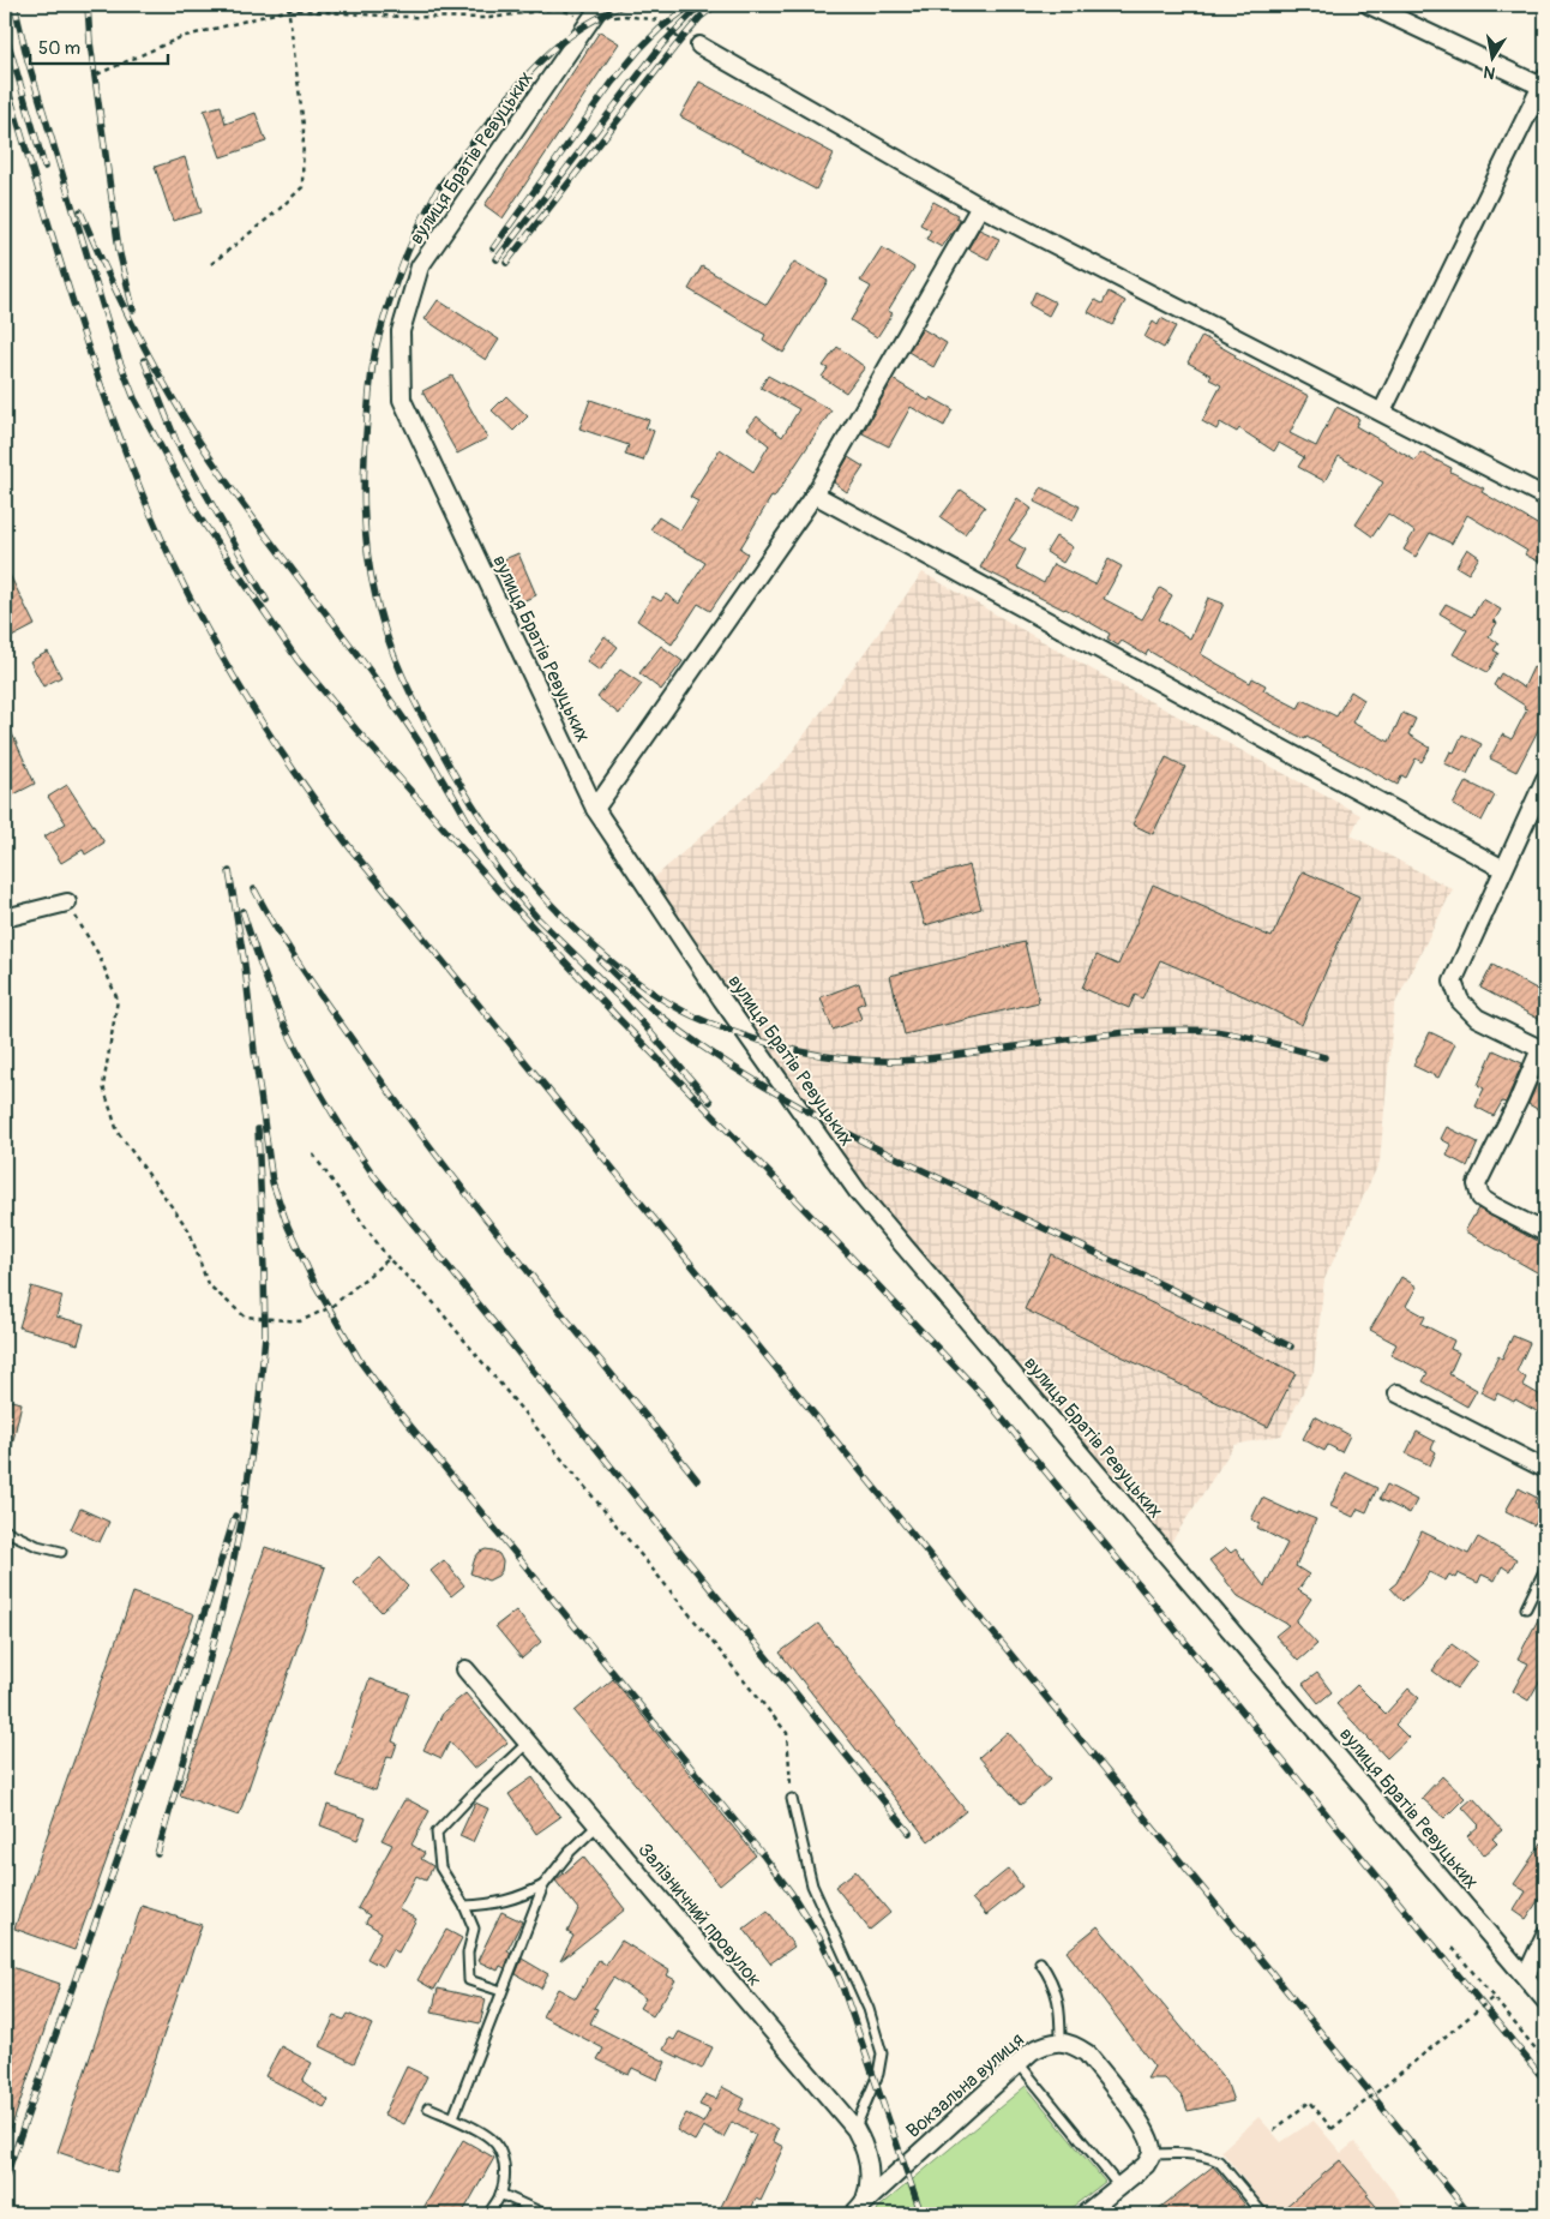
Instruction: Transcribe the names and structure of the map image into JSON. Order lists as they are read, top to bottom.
{
  "streets": {
    "street": ["вулиця Братів Ревуцьких", "Залізничний провулок", "Вокзальна вулиця"]
  },
  "crossings": [
    ["Залізничний провулок", "Вокзальна вулиця"]
  ],
  "scale_bar": "50 m",
  "north": "bottom"
}
